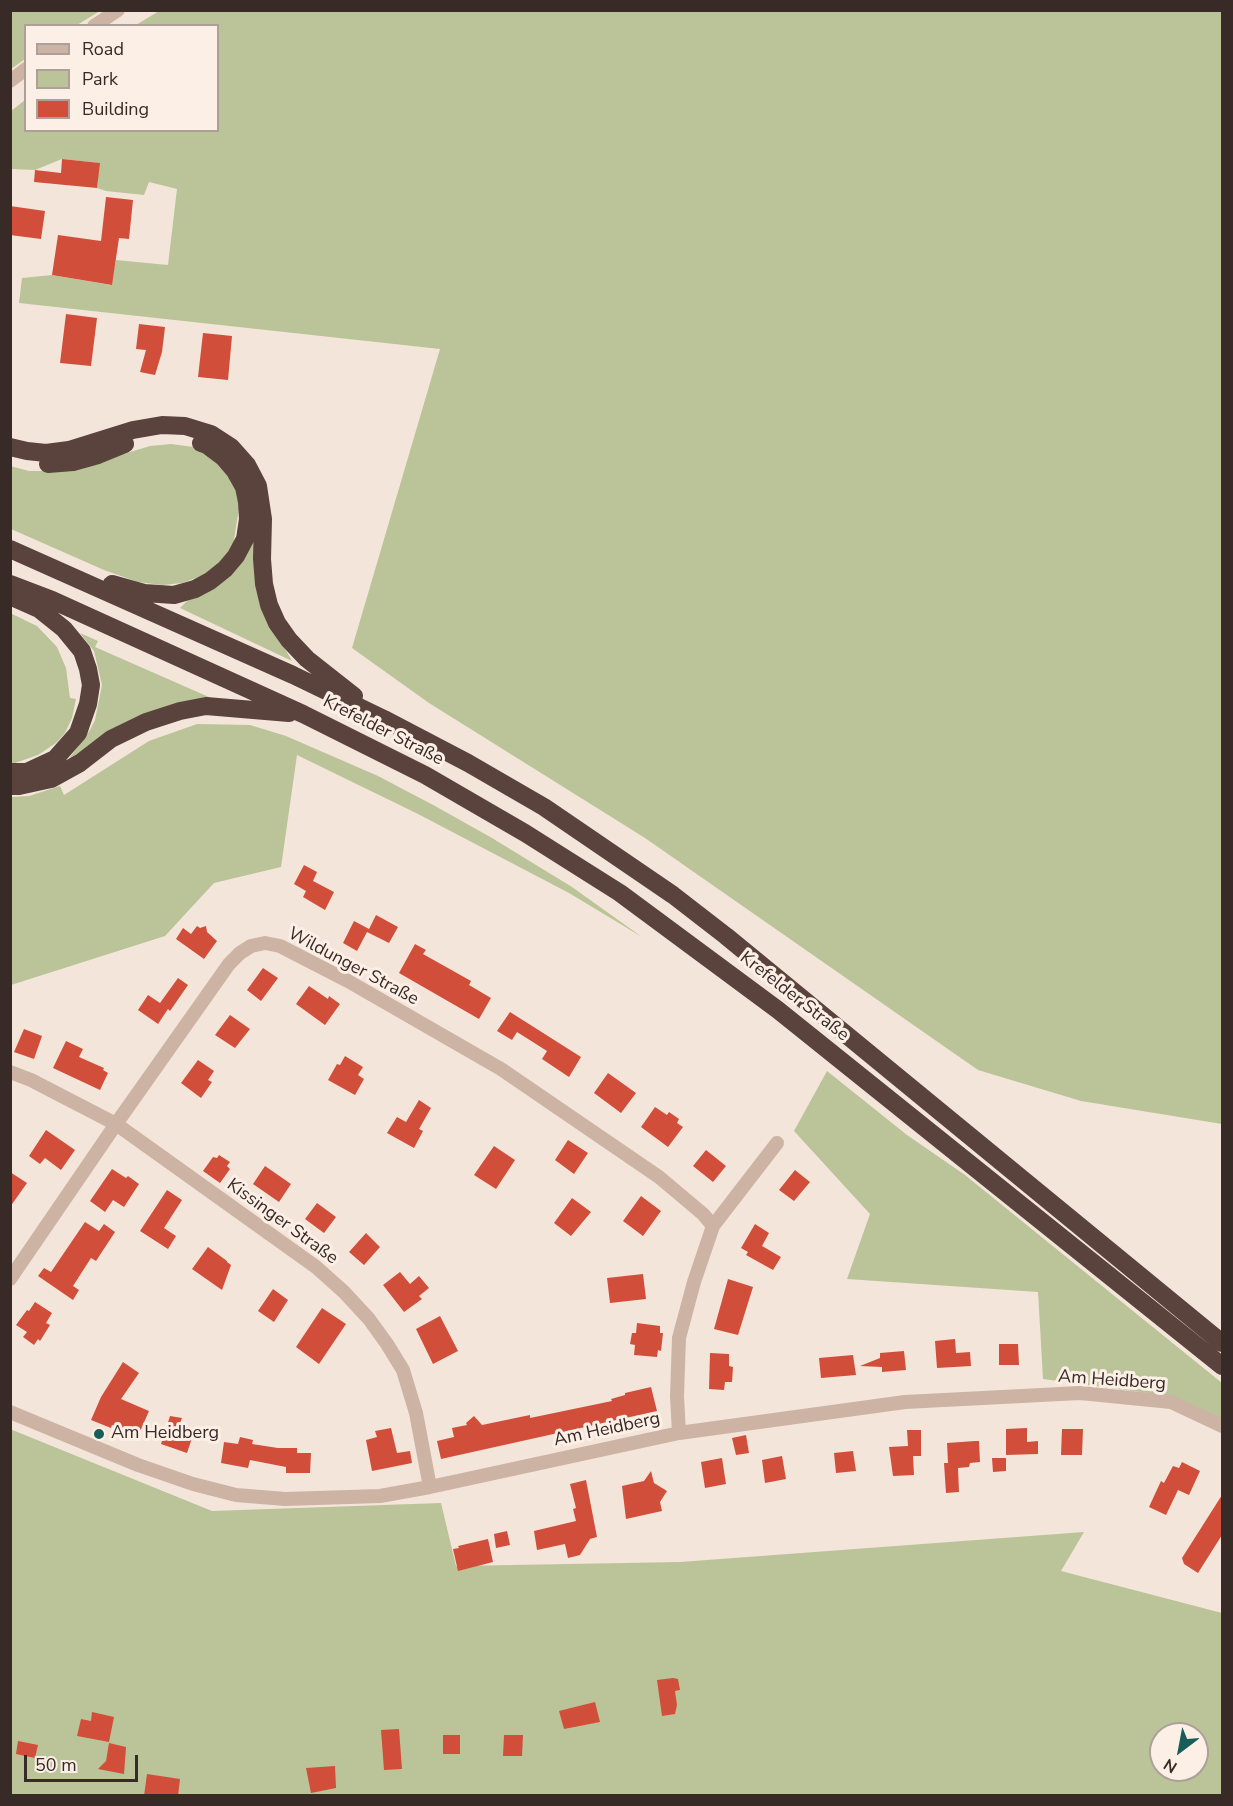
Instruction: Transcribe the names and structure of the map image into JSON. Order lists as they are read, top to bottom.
{
  "streets": {
    "highway": ["Krefelder Straße"],
    "street": ["Wildunger Straße", "Kissinger Straße", "Am Heidberg"]
  },
  "crossings": [
    ["Wildunger Straße", "Kissinger Straße"],
    ["Kissinger Straße", "Am Heidberg"]
  ],
  "places": ["Am Heidberg"],
  "legend": ["Road", "Park", "Building"],
  "scale_bar": "50 m",
  "north": "bottom left"
}
